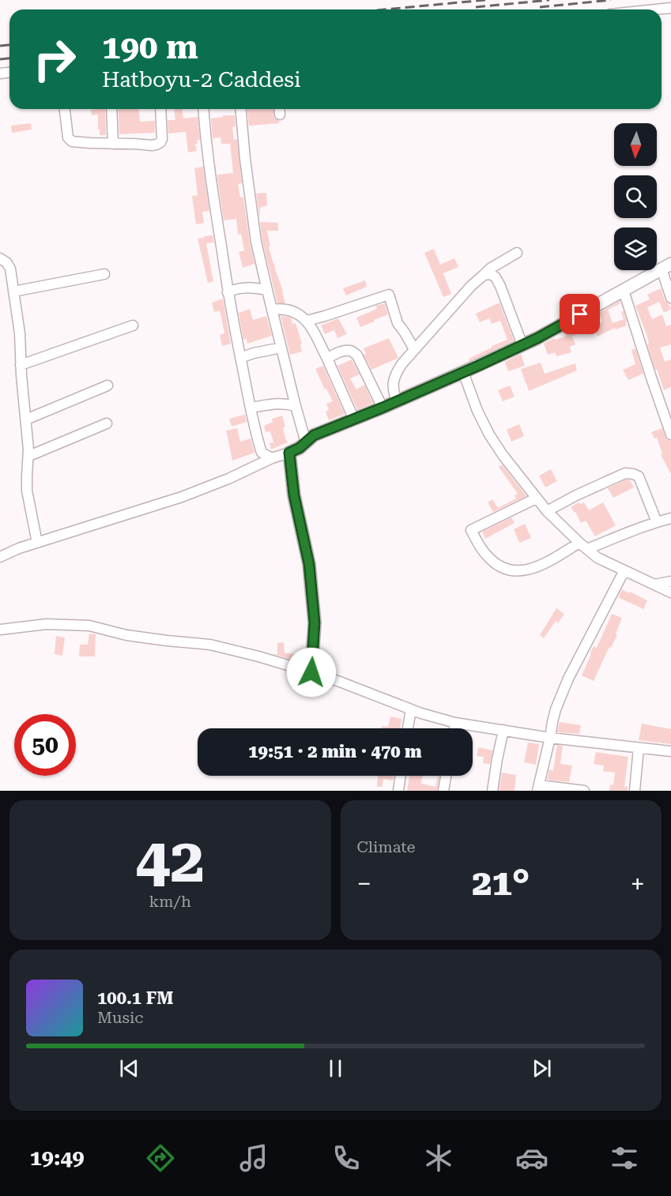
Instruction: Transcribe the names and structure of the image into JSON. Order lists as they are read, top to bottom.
{
  "north": "bottom",
  "page": {
    "turn": ["190 m", "Hatboyu-2 Caddesi"],
    "limit": "50",
    "trip": "19:51 · 2 min · 470 m",
    "tile": [
      ["42", "km/h"],
      "Climate"
    ],
    "heat": ["−", "21°", "+"],
    "song": ["100.1 FM", "Music"],
    "tabs": "19:49"
  }
}
